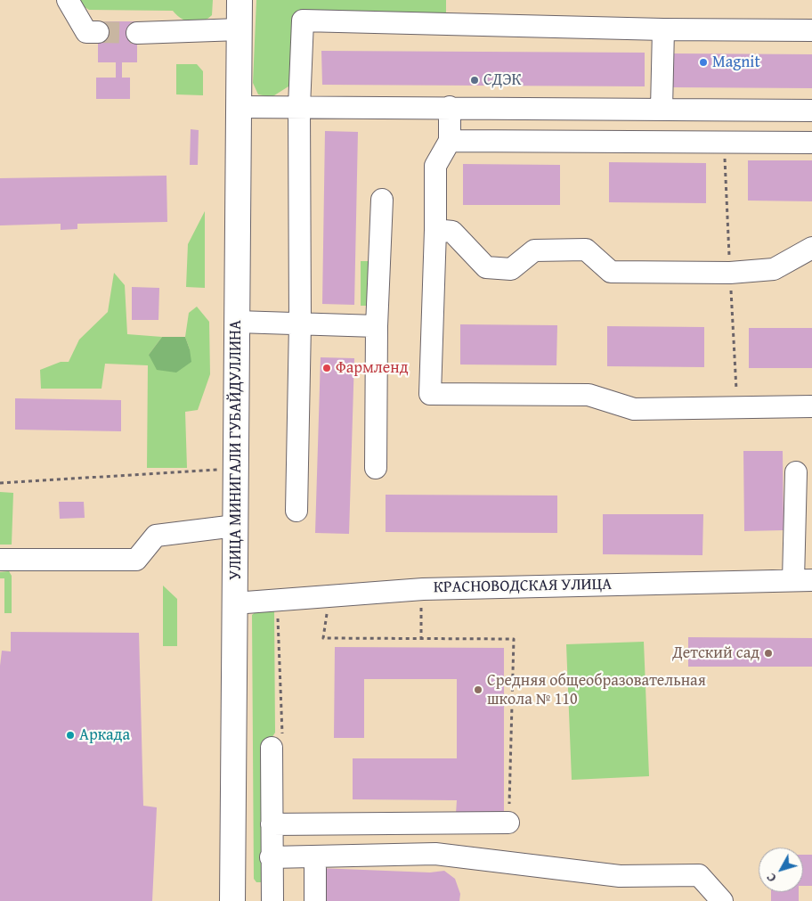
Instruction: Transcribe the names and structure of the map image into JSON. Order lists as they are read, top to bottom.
{
  "streets": {
    "main road": ["УЛИЦА МИНИГАЛИ ГУБАЙДУЛЛИНА"],
    "street": ["КРАСНОВОДСКАЯ УЛИЦА"]
  },
  "crossings": [
    ["УЛИЦА МИНИГАЛИ ГУБАЙДУЛЛИНА", "КРАСНОВОДСКАЯ УЛИЦА"]
  ],
  "places": [
    "Magnit",
    "СДЭК",
    "Фармленд",
    "Детский сад",
    "Средняя общеобразовательная школа № 110",
    "Аркада"
  ],
  "north": "bottom left"
}
